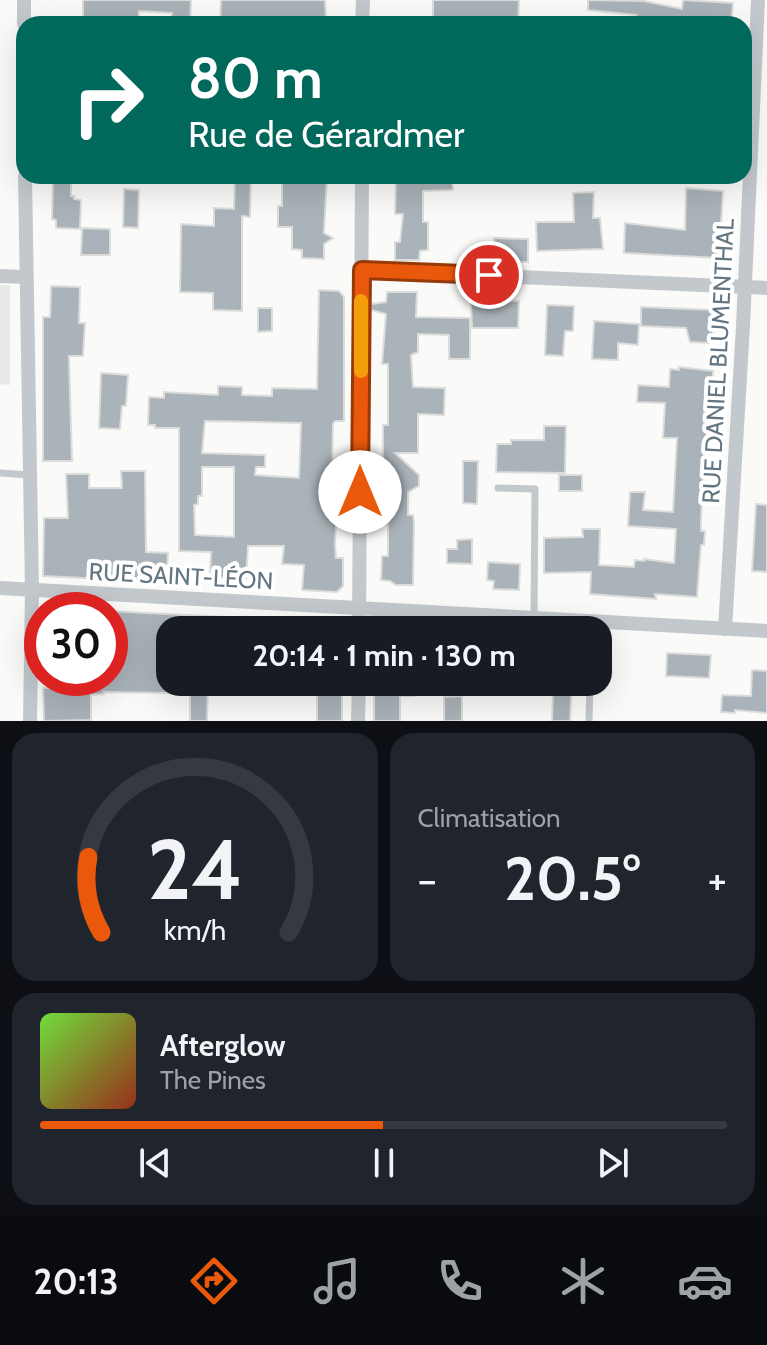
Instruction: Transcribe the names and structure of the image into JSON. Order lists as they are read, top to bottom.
{
  "streets": {
    "street": ["RUE DANIEL BLUMENTHAL", "RUE SAINT-LÉON"]
  },
  "crossings": [
    ["RUE DANIEL BLUMENTHAL", "RUE SAINT-LÉON"]
  ],
  "page": {
    "turn": ["80 m", "Rue de Gérardmer"],
    "limit": "30",
    "trip": "20:14 · 1 min · 130 m",
    "tile": "Climatisation",
    "heat": ["−", "20.5°", "+"],
    "song": ["Afterglow", "The Pines"],
    "tabs": "20:13",
    "gauge": ["24", "km/h"]
  }
}
